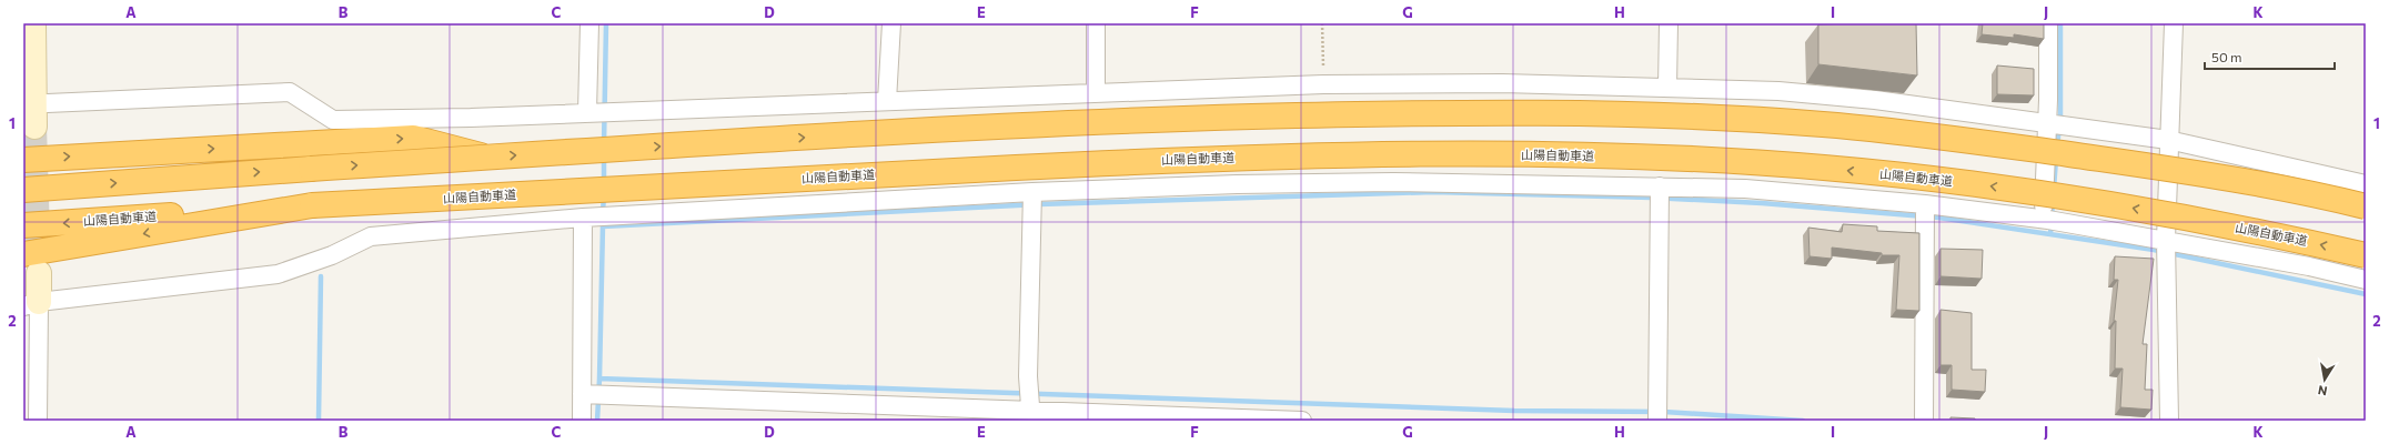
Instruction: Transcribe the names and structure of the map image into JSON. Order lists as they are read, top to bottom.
{
  "streets": {
    "highway": ["山陽自動車道"]
  },
  "scale_bar": "50 m",
  "north": "bottom",
  "grid": {
    "columns": [
      "A",
      "B",
      "C",
      "D",
      "E",
      "F",
      "G",
      "H",
      "I",
      "J",
      "K"
    ],
    "rows": ["1", "2"]
  }
}
